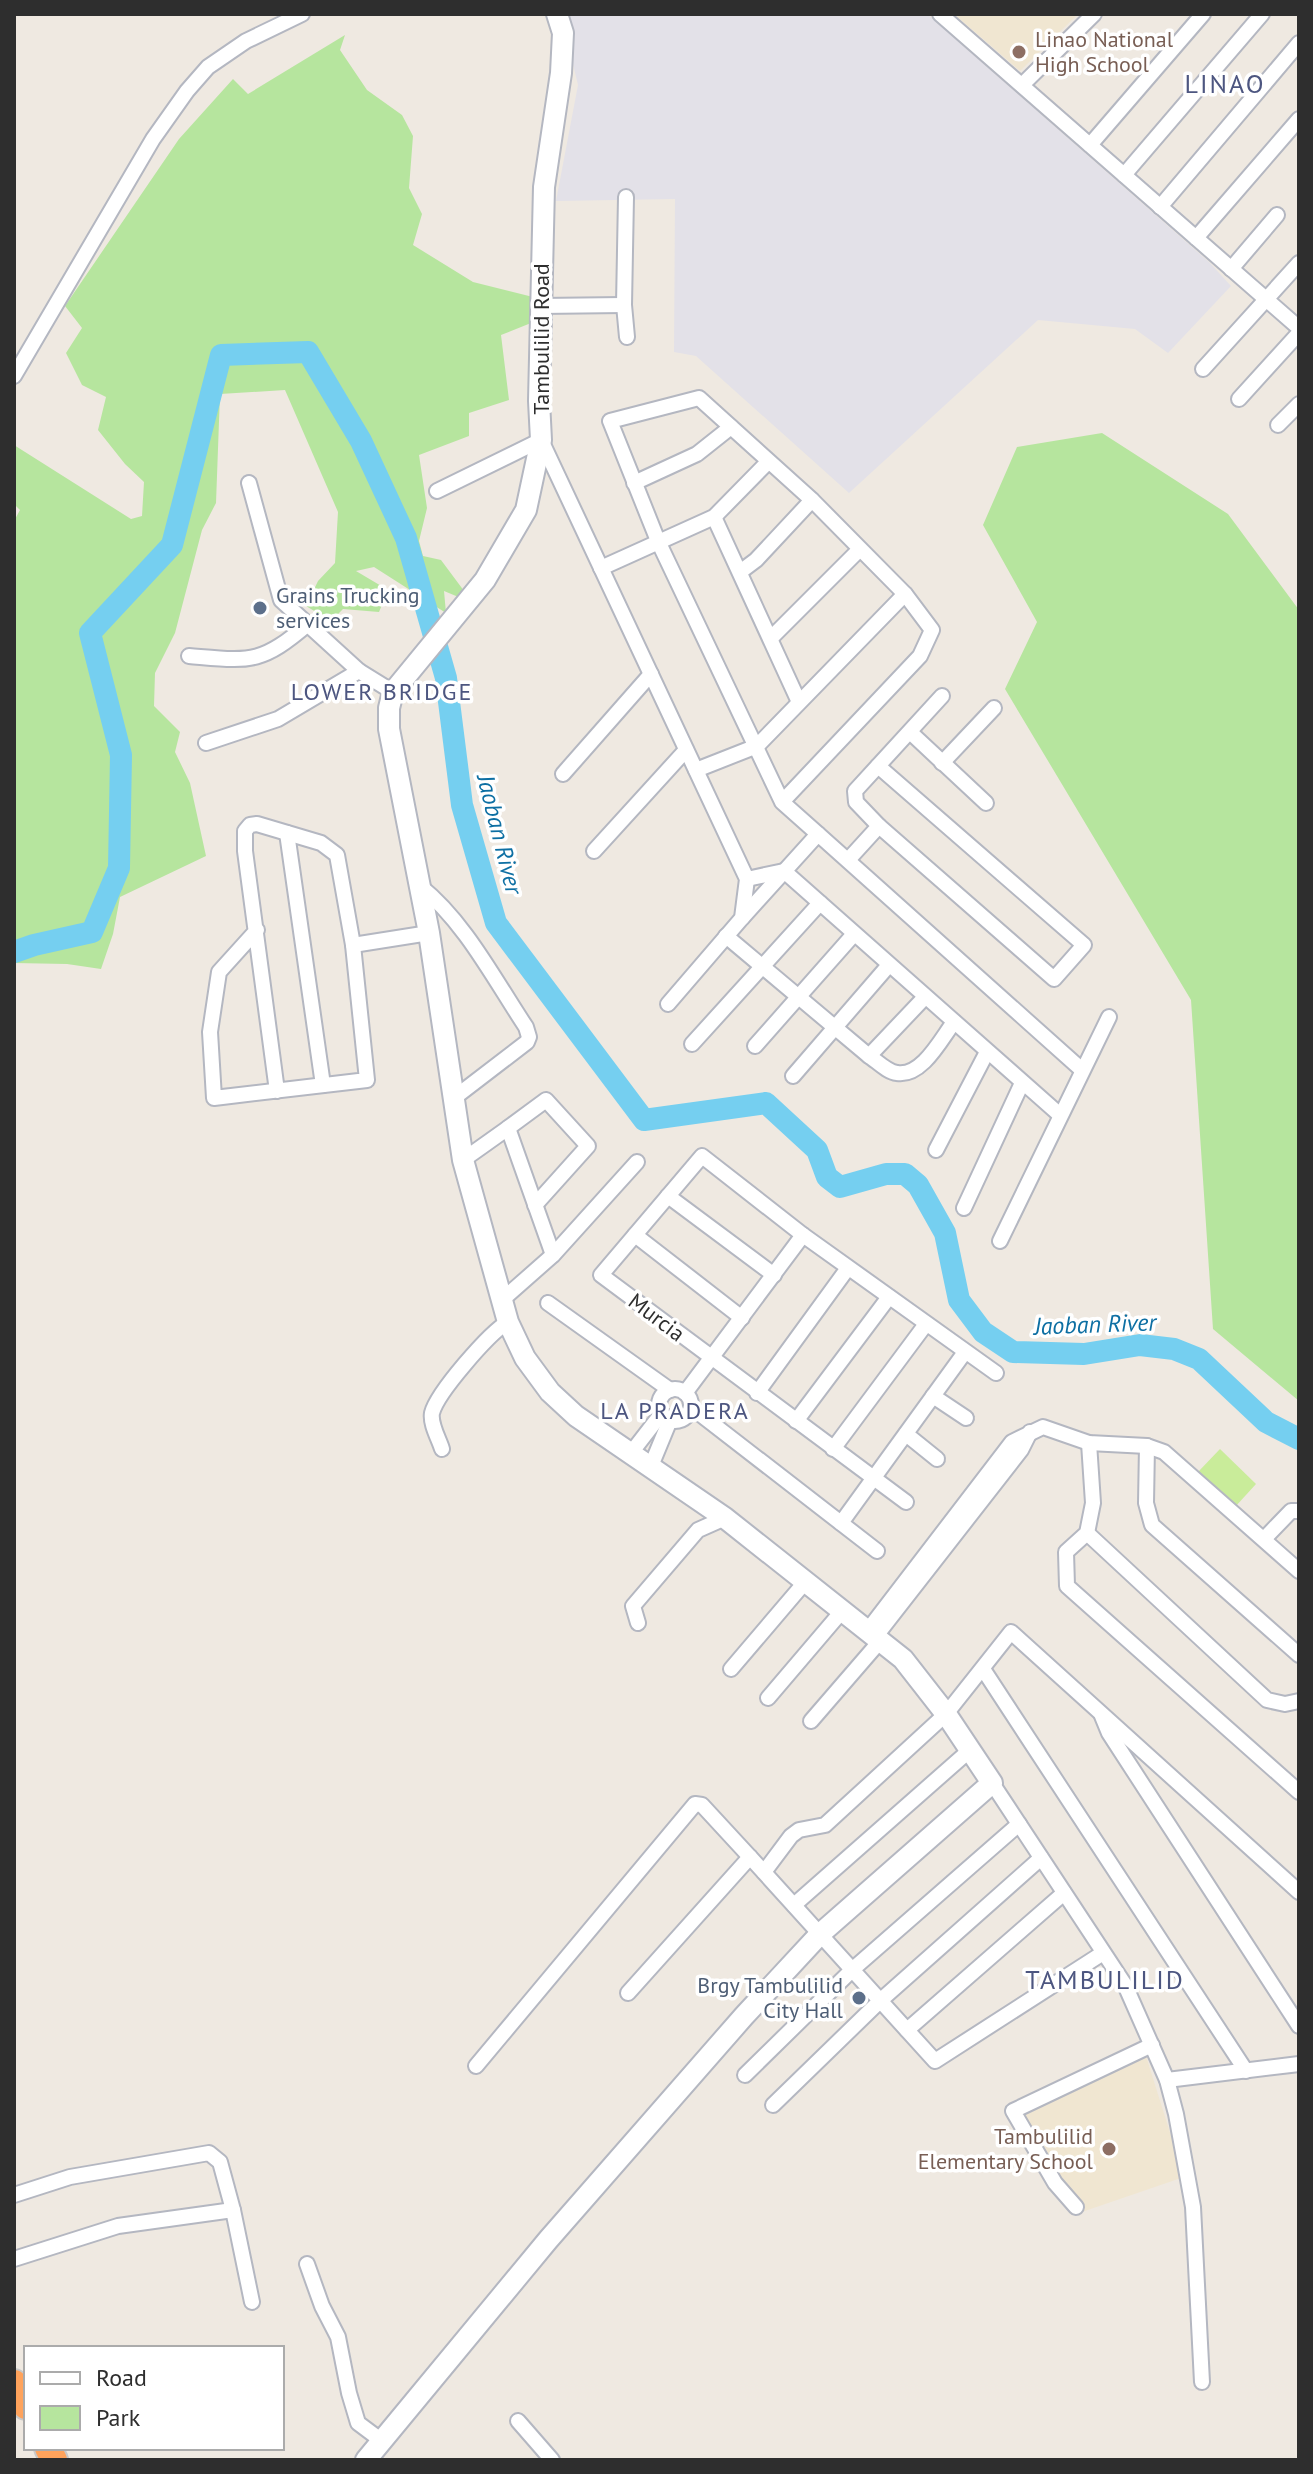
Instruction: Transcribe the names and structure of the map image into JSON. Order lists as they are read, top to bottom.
{
  "streets": {
    "street": ["Tambulilid Road", "Murcia"]
  },
  "districts": [
    "LINAO",
    "LOWER BRIDGE",
    "LA PRADERA",
    "TAMBULILID"
  ],
  "water": ["Jaoban River"],
  "places": [
    "Linao National High School",
    "Grains Trucking services",
    "Brgy Tambulilid City Hall",
    "Tambulilid Elementary School"
  ],
  "legend": ["Road", "Park"]
}
